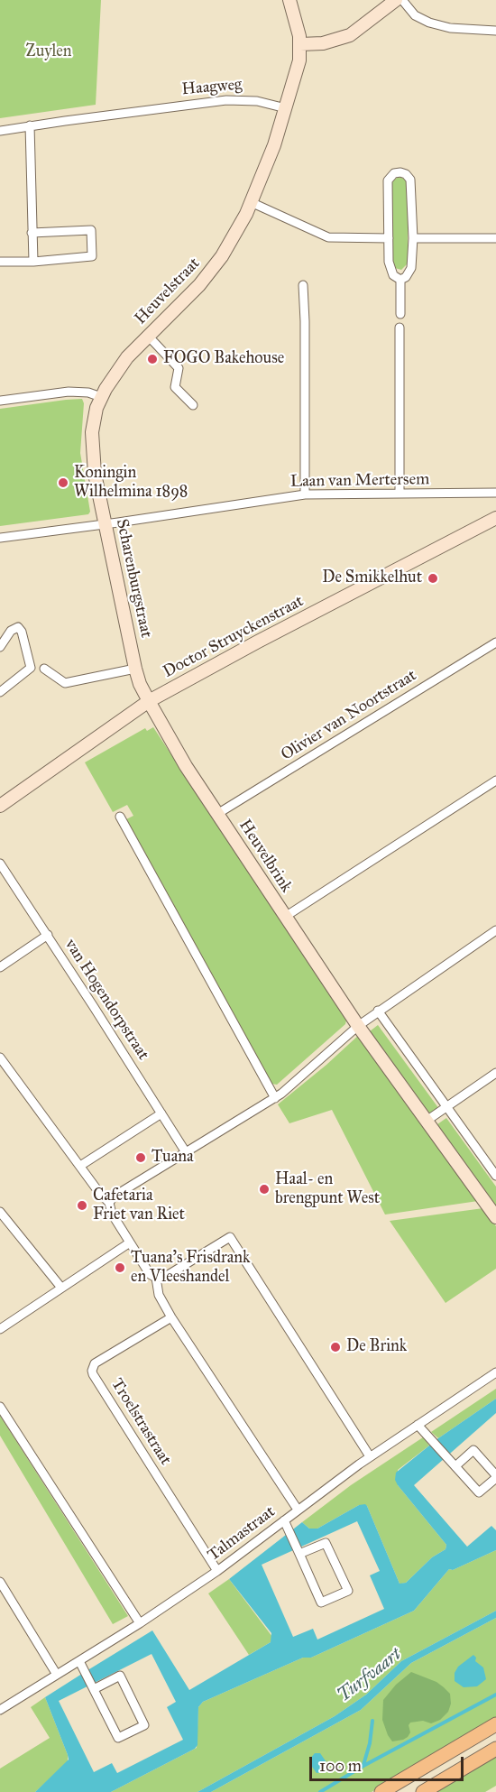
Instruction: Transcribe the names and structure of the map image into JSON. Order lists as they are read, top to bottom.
{
  "streets": {
    "street": [
      "Haagweg",
      "Heuvelstraat",
      "Laan van Mertersem",
      "Scharenburgstraat",
      "Doctor Struyckenstraat",
      "Olivier van Noortstraat",
      "Heuvelbrink",
      "van Hogendorpstraat",
      "Troelstrastraat",
      "Talmastraat"
    ]
  },
  "crossings": [
    ["Haagweg", "Heuvelstraat"],
    ["Heuvelstraat", "Scharenburgstraat"],
    ["Laan van Mertersem", "Scharenburgstraat"],
    ["Scharenburgstraat", "Doctor Struyckenstraat"],
    ["Scharenburgstraat", "Heuvelbrink"],
    ["Doctor Struyckenstraat", "Heuvelbrink"],
    ["Olivier van Noortstraat", "Heuvelbrink"],
    ["Troelstrastraat", "Talmastraat"]
  ],
  "water": ["Turfvaart"],
  "parks": ["Zuylen"],
  "places": [
    "FOGO Bakehouse",
    "Koningin Wilhelmina 1898",
    "De Smikkelhut",
    "Tuana",
    "Haal- en brengpunt West",
    "Cafetaria Friet van Riet",
    "Tuana's Frisdrank en Vleeshandel",
    "De Brink"
  ],
  "scale_bar": "100 m"
}
